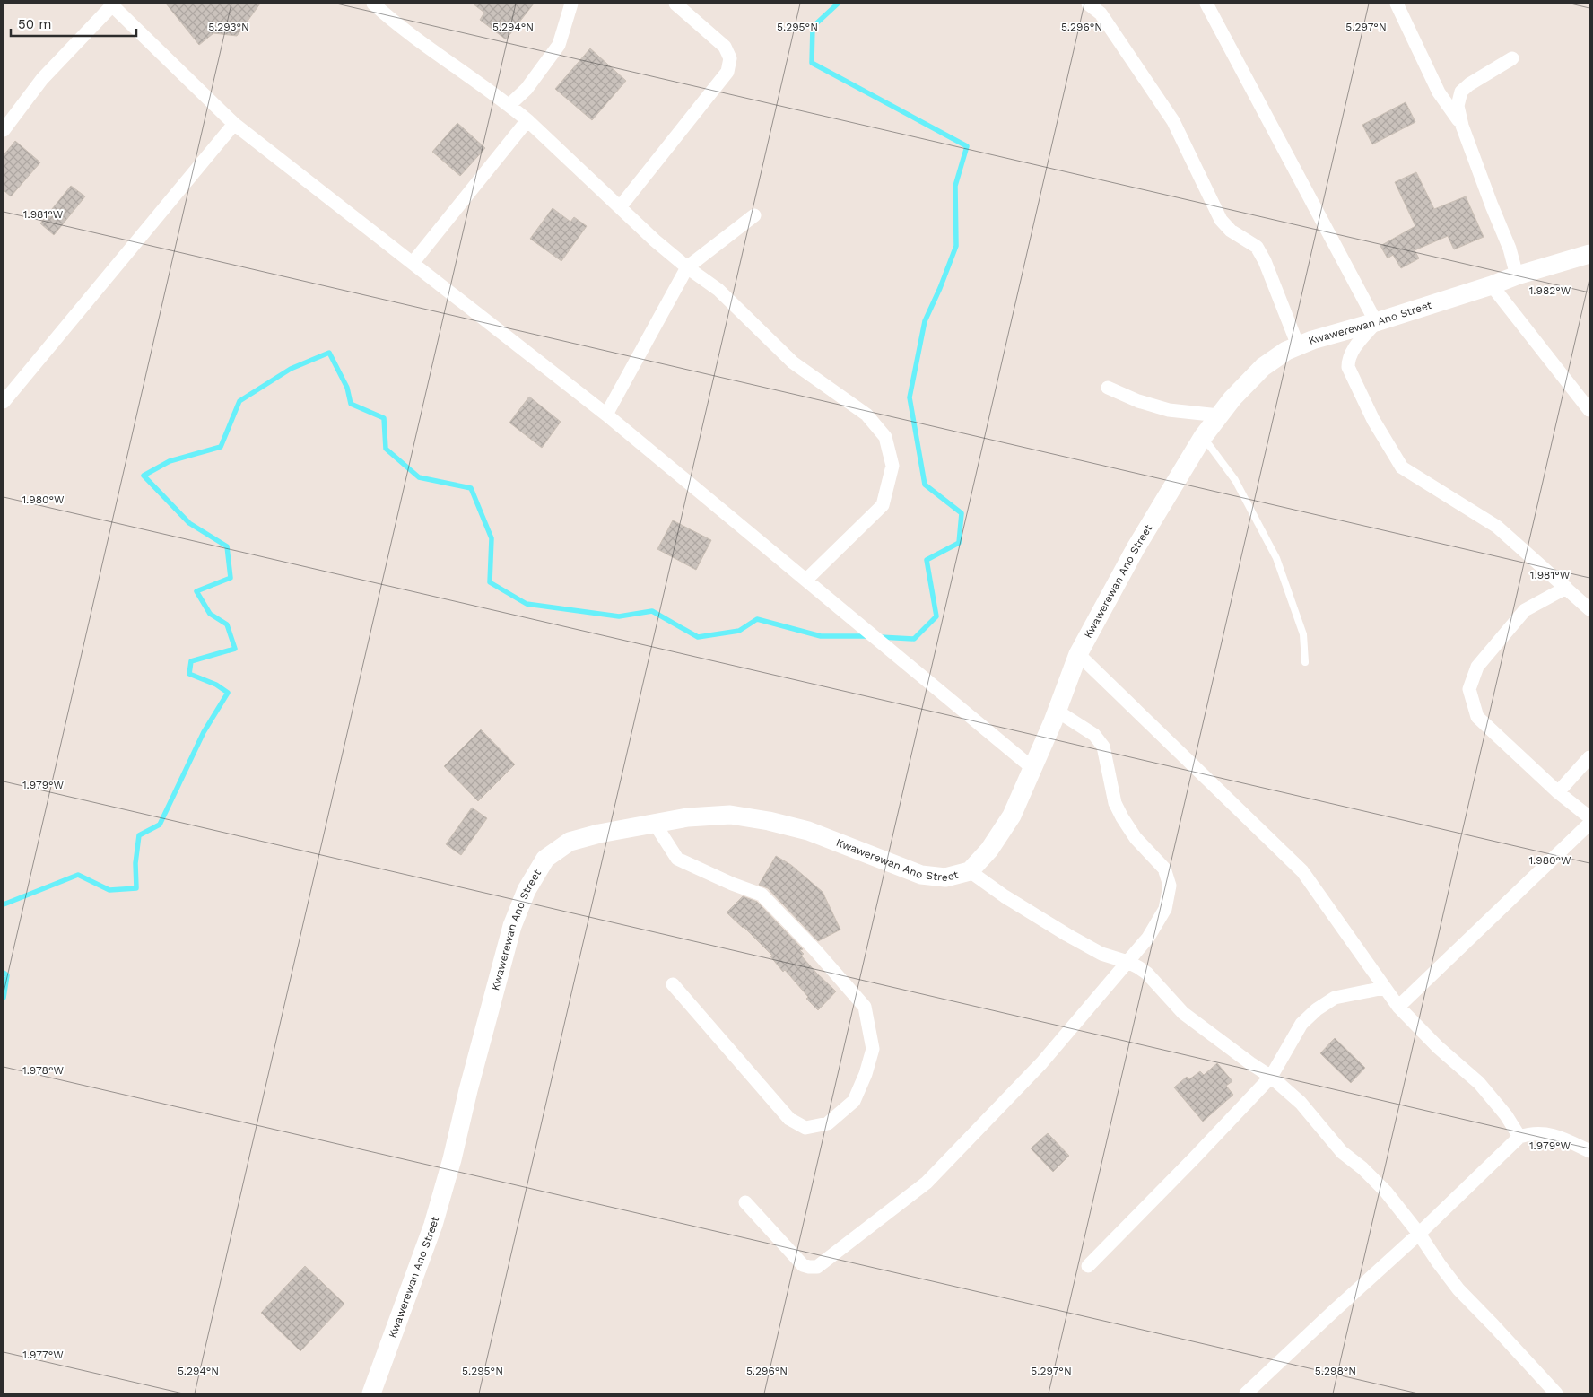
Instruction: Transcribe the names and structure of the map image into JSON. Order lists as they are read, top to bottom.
{
  "streets": {
    "street": ["Kwawerewan Ano Street"]
  },
  "scale_bar": "50 m",
  "coordinates": [
    "5.293°N",
    "5.294°N",
    "5.295°N",
    "5.296°N",
    "5.297°N",
    "1.981°W",
    "1.982°W",
    "1.980°W",
    "1.979°W",
    "1.978°W",
    "1.977°W",
    "5.298°N"
  ]
}
